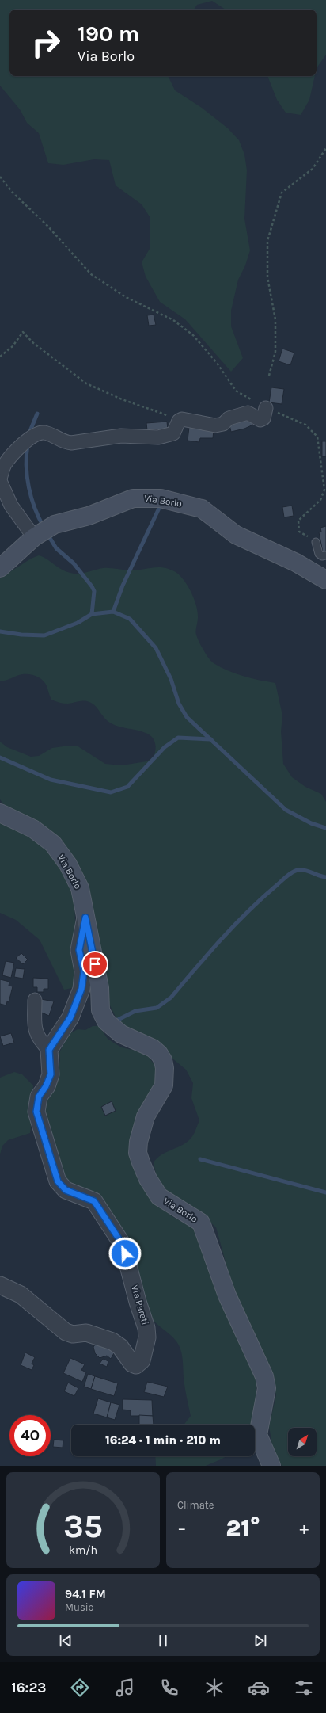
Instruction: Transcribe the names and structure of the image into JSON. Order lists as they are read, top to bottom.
{
  "streets": {
    "main road": ["Via Borlo"],
    "street": ["Via Pareti"]
  },
  "north": "top right",
  "page": {
    "turn": ["190 m", "Via Borlo"],
    "limit": "40",
    "trip": "16:24 · 1 min · 210 m",
    "tile": "Climate",
    "heat": ["−", "21°", "+"],
    "song": ["94.1 FM", "Music"],
    "tabs": "16:23",
    "gauge": ["35", "km/h"]
  }
}
